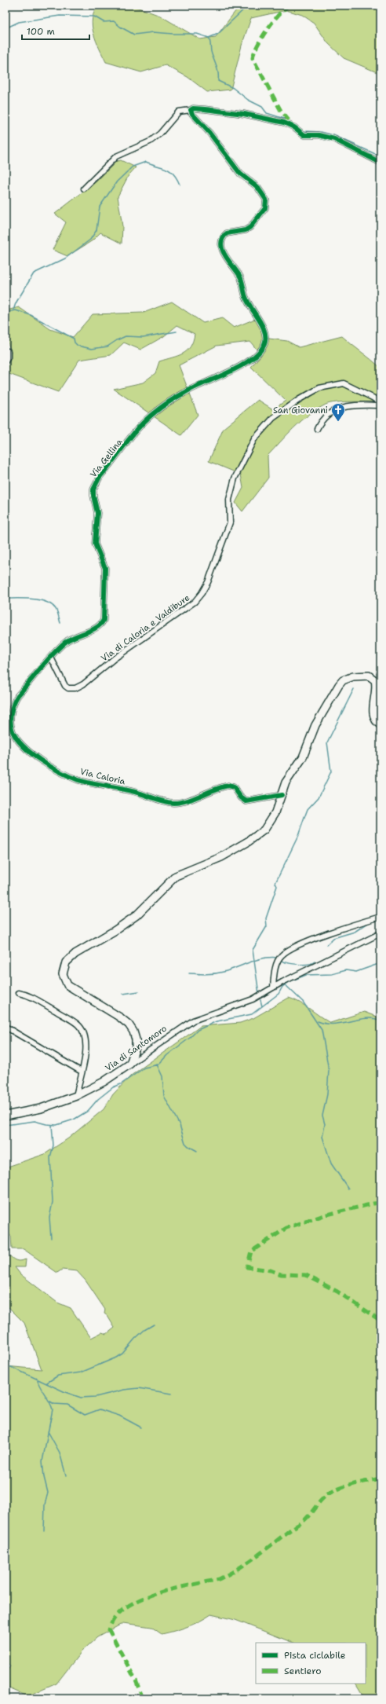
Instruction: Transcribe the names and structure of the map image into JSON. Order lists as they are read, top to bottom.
{
  "streets": {
    "main road": ["Via di Santomoro"],
    "street": ["Via Gellina", "Via di Caloria e Valdibure", "Via Caloria"]
  },
  "crossings": [
    ["Via Gellina", "Via di Caloria e Valdibure"],
    ["Via Gellina", "Via Caloria"],
    ["Via di Caloria e Valdibure", "Via Caloria"]
  ],
  "places": {
    "church": ["San Giovanni"]
  },
  "legend": ["Pista ciclabile", "Sentiero"],
  "scale_bar": "100 m"
}
